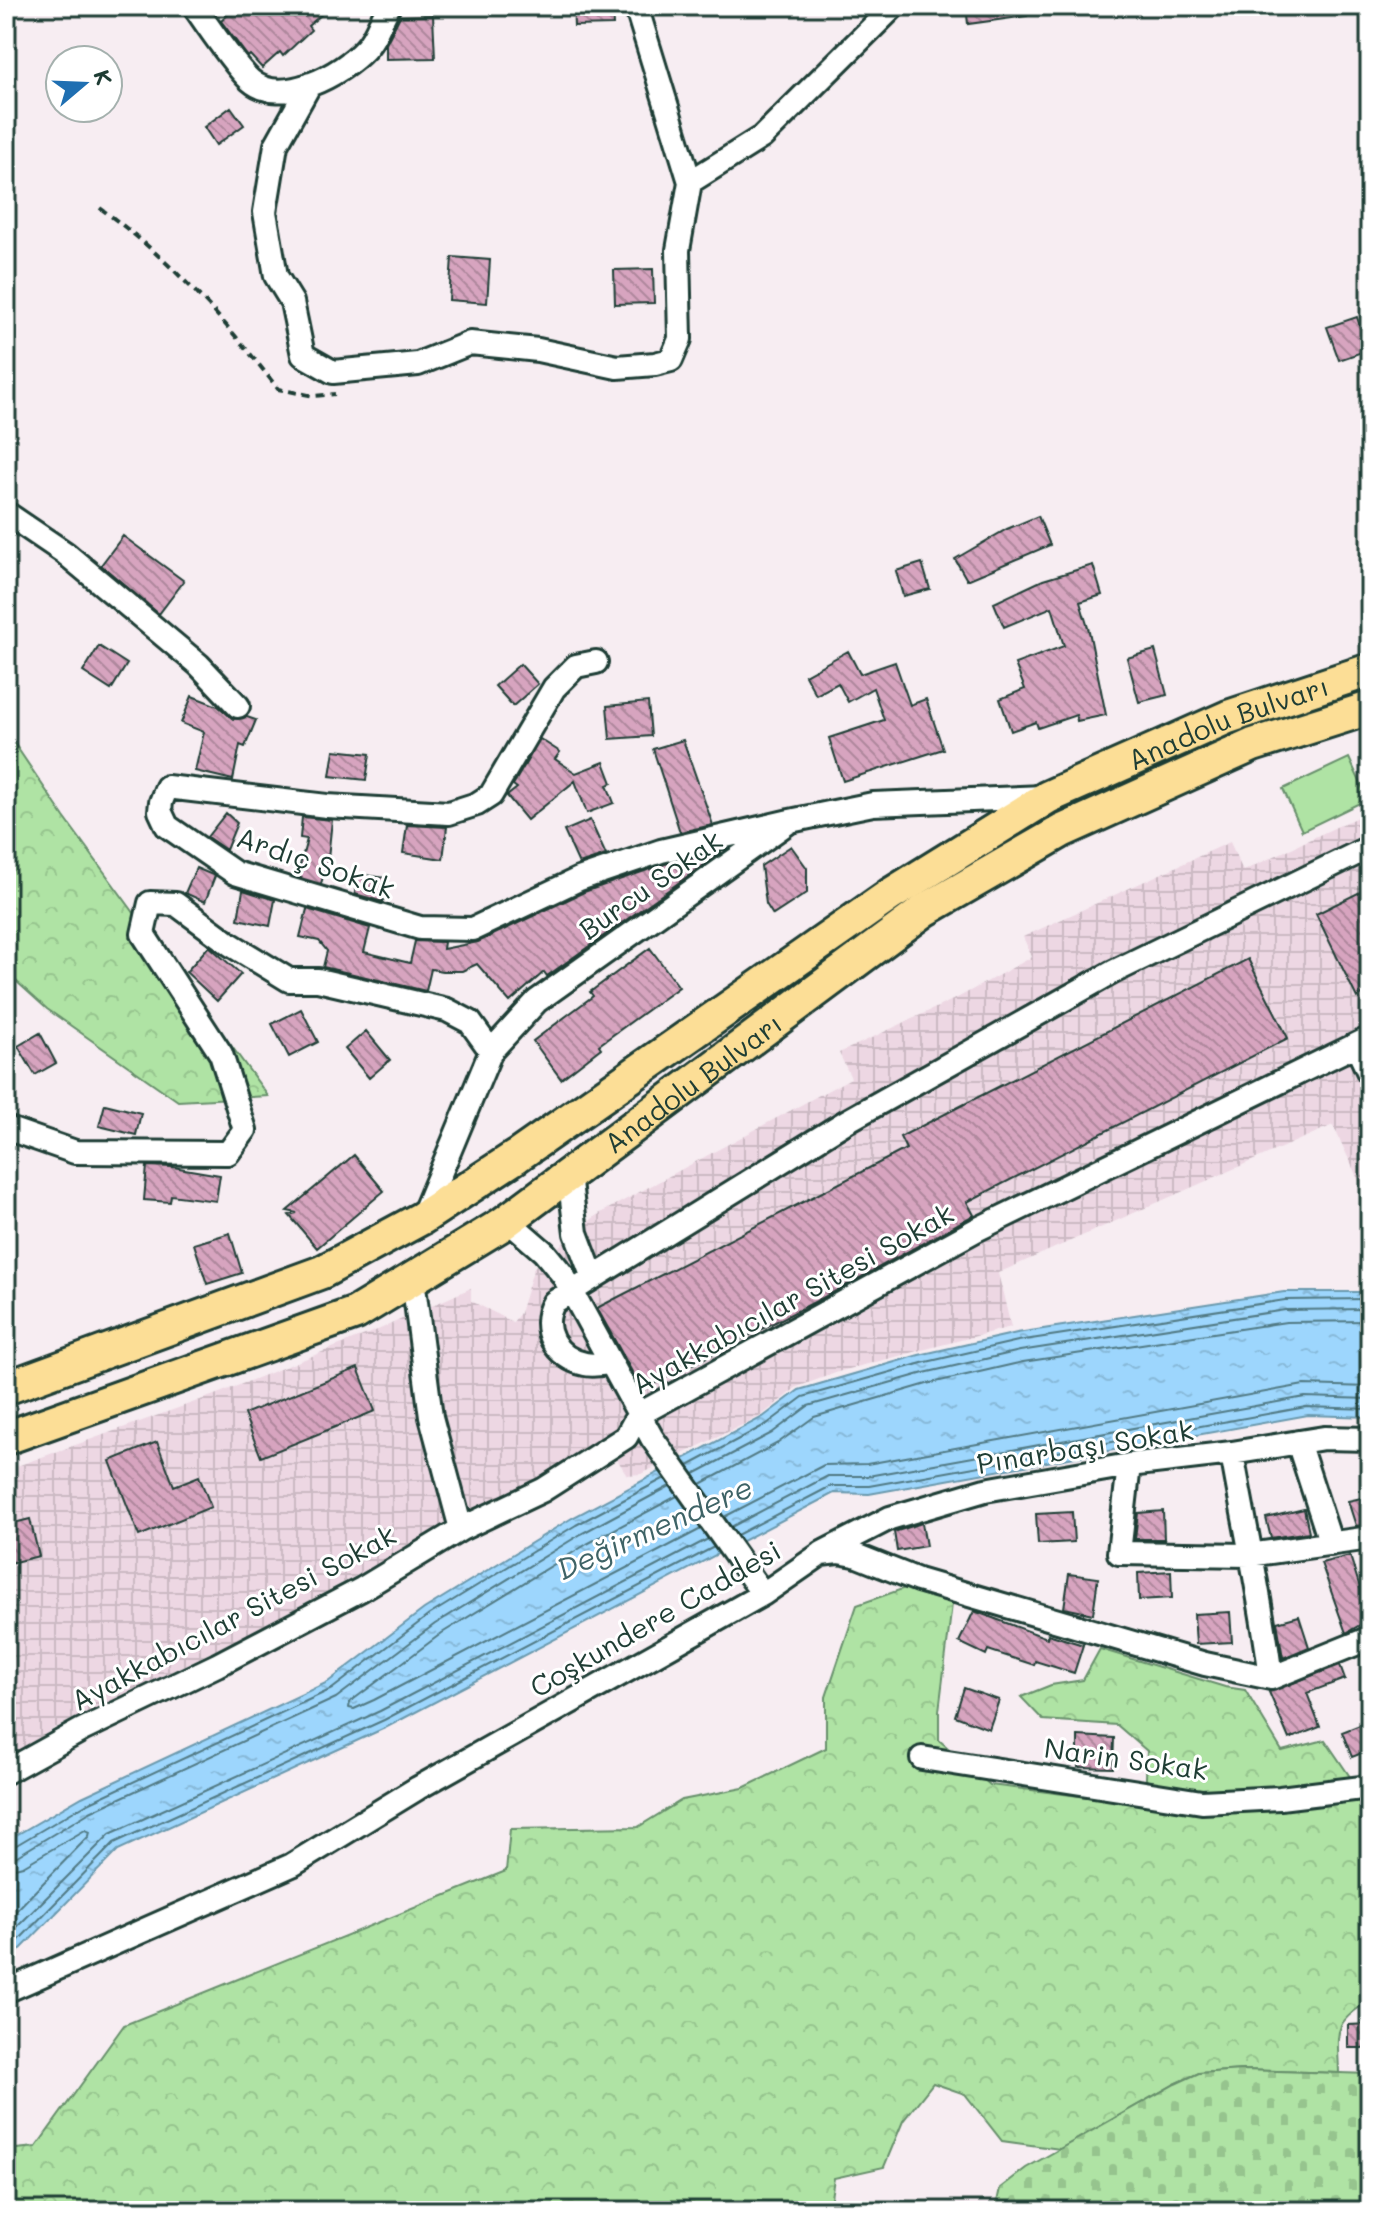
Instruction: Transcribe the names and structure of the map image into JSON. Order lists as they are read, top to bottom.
{
  "streets": {
    "highway": ["Anadolu Bulvarı"],
    "street": [
      "Ardıç Sokak",
      "Burcu Sokak",
      "Ayakkabıcılar Sitesi Sokak",
      "Pınarbaşı Sokak",
      "Coşkundere Caddesi",
      "Narin Sokak"
    ]
  },
  "crossings": [
    ["Anadolu Bulvarı", "Burcu Sokak"],
    ["Ardıç Sokak", "Burcu Sokak"],
    ["Pınarbaşı Sokak", "Coşkundere Caddesi"]
  ],
  "water": ["Değirmendere"],
  "north": "right"
}
